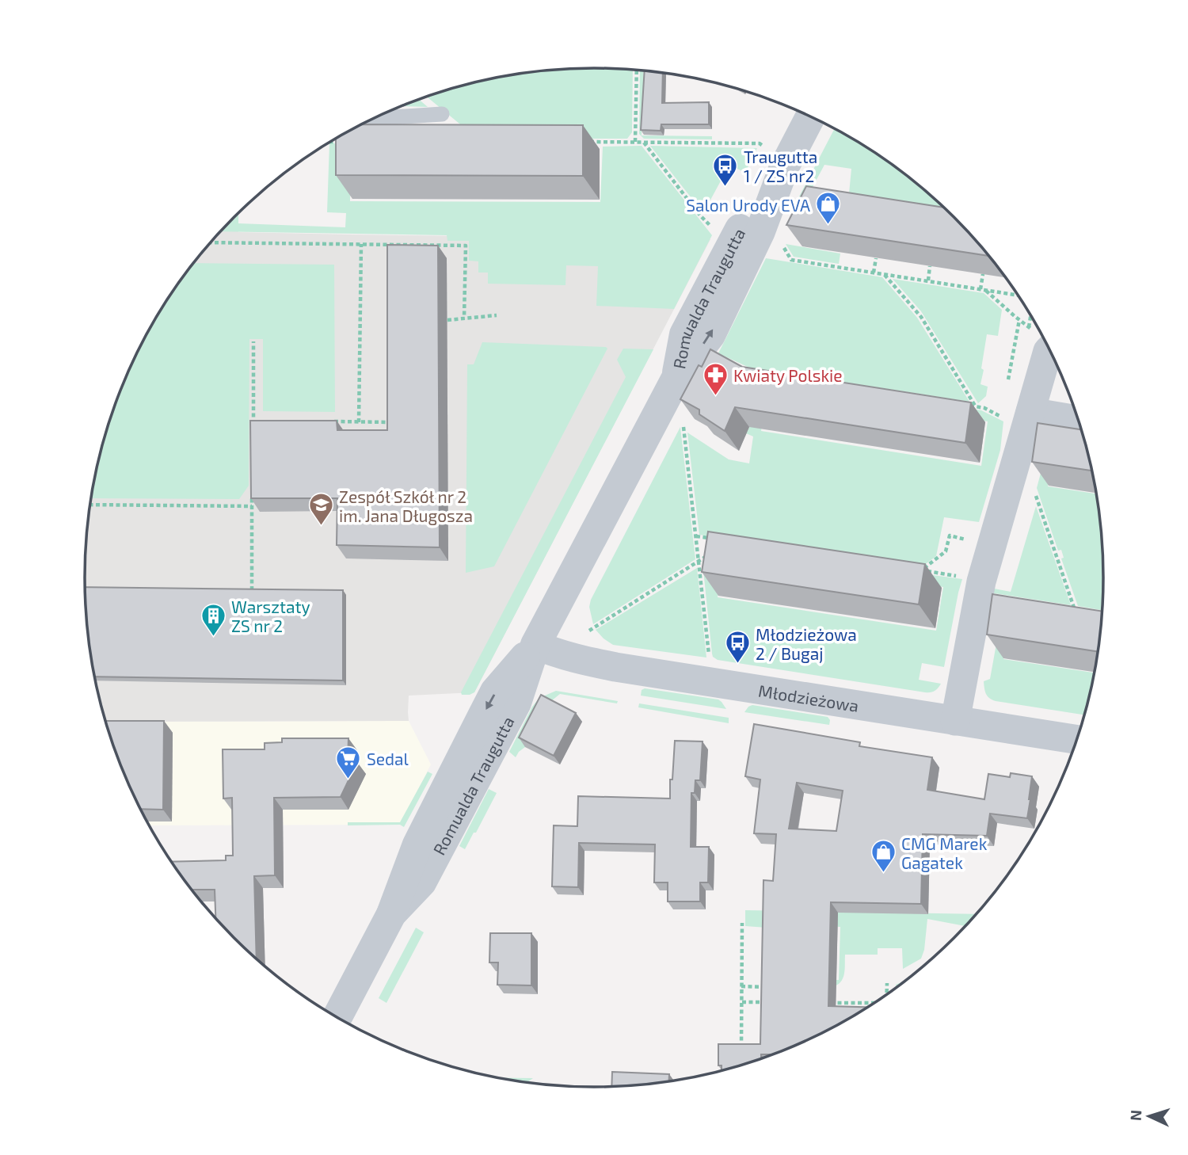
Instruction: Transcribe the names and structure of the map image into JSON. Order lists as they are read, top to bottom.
{
  "streets": {
    "street": ["Romualda Traugutta", "Młodzieżowa"]
  },
  "crossings": [
    ["Romualda Traugutta", "Młodzieżowa"]
  ],
  "places": {
    "bus stop": ["Traugutta 1 / ZS nr2", "Młodzieżowa 2 / Bugaj"],
    "shop": ["Salon Urody EVA", "CMG Marek Gagatek"],
    "pharmacy": ["Kwiaty Polskie"],
    "school or university": ["Zespół Szkół nr 2 im. Jana Długosza"],
    "building": ["Warsztaty ZS nr 2"],
    "supermarket": ["Sedal"]
  },
  "north": "left"
}
